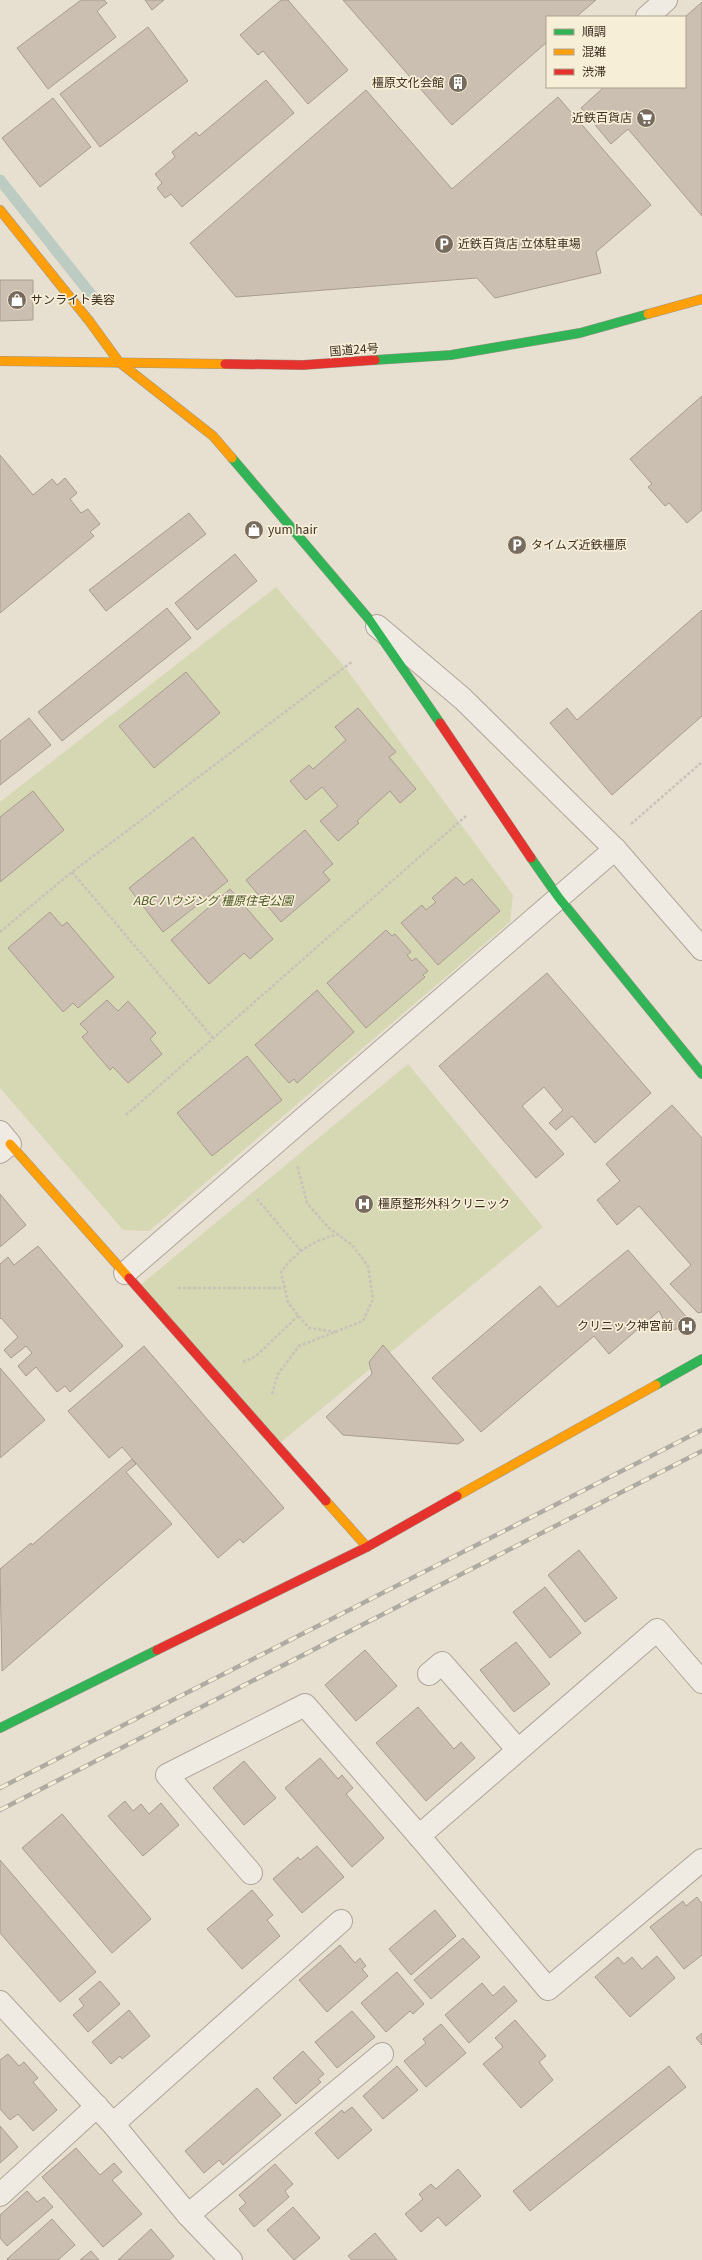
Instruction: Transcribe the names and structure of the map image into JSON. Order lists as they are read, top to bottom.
{
  "streets": {
    "main road": ["国道24号"]
  },
  "parks": ["ABC ハウジング 橿原住宅公園"],
  "places": {
    "building": ["橿原文化会館"],
    "supermarket": ["近鉄百貨店"],
    "parking": ["近鉄百貨店 立体駐車場", "タイムズ近鉄橿原"],
    "shop": ["サンライト美容", "yum hair"],
    "hospital": ["橿原整形外科クリニック", "クリニック神宮前"]
  },
  "legend": ["順調", "混雑", "渋滞"]
}
